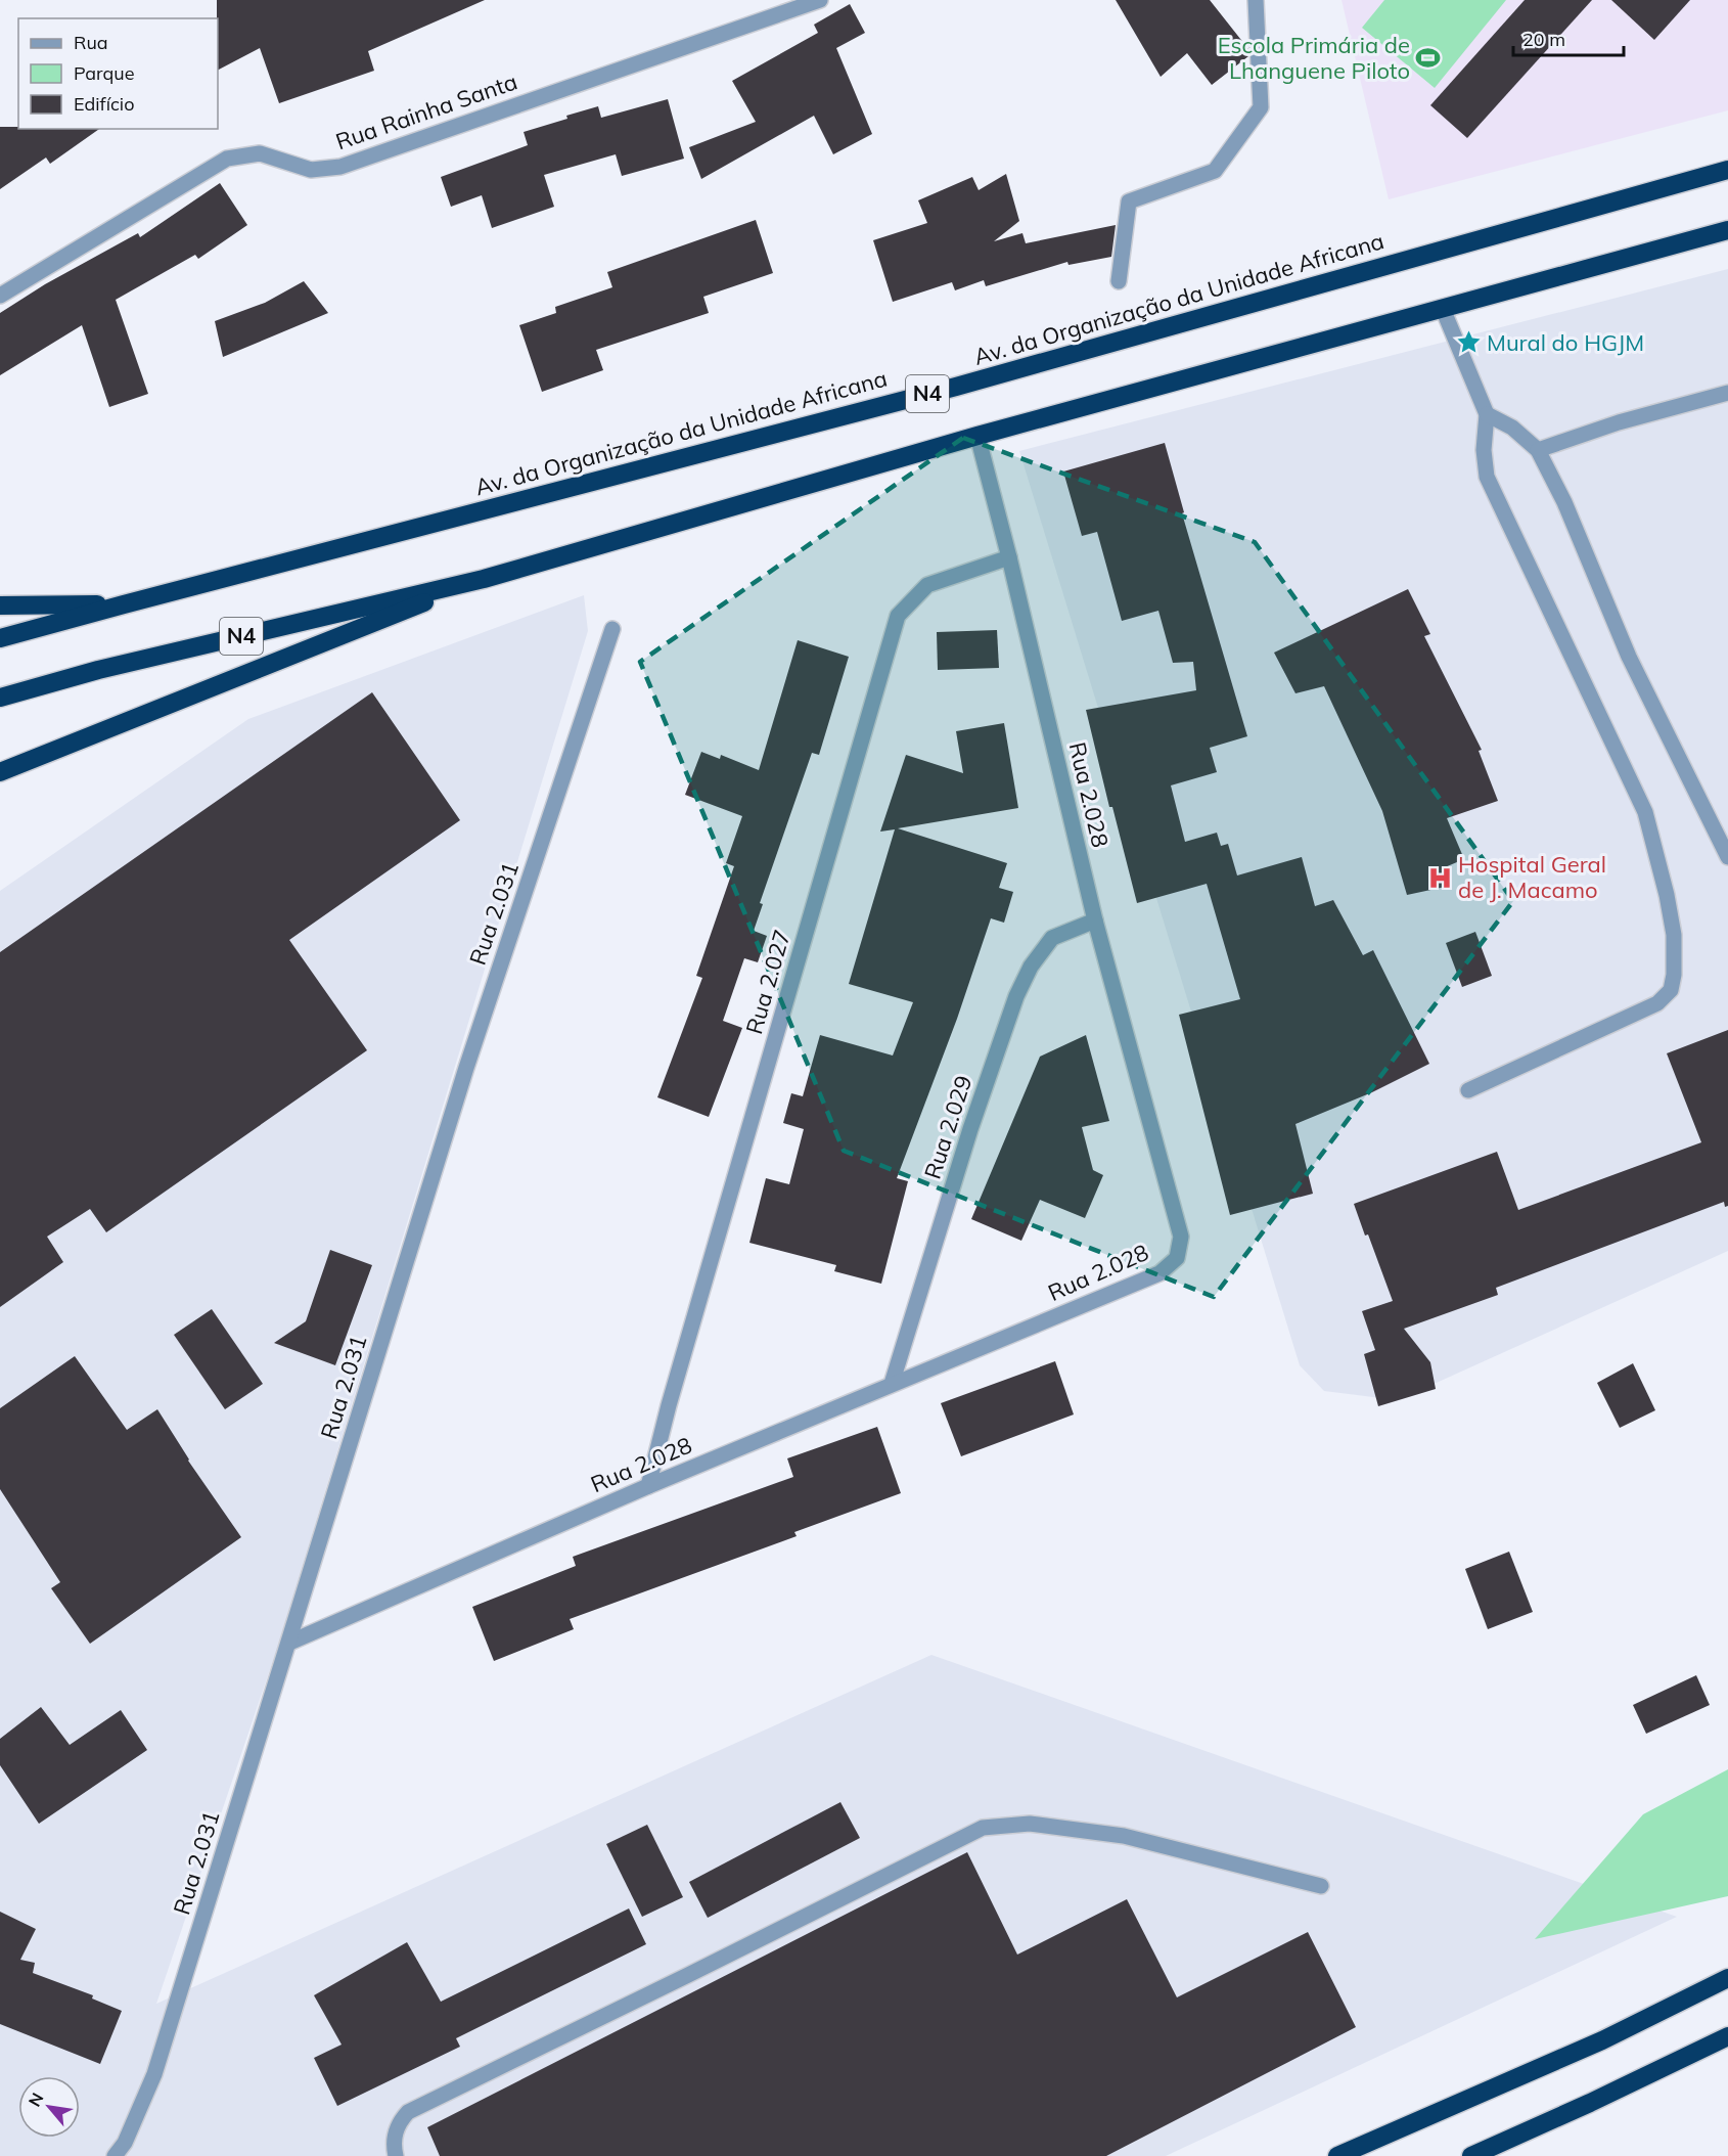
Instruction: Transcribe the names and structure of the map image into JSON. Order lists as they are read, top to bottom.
{
  "streets": {
    "highway": ["Av. da Organização da Unidade Africana", "N4"],
    "street": [
      "Rua Rainha Santa",
      "Rua 2.028",
      "Rua 2.031",
      "Rua 2.027",
      "Rua 2.029"
    ]
  },
  "crossings": [
    ["N4", "Rua 2.028"],
    ["Rua 2.028", "Rua 2.031"],
    ["Rua 2.028", "Rua 2.027"],
    ["Rua 2.028", "Rua 2.029"]
  ],
  "places": {
    "sports": ["Escola Primária de Lhanguene Piloto"],
    "place": ["Mural do HGJM"],
    "hospital": ["Hospital Geral de J. Macamo"]
  },
  "legend": ["Rua", "Parque", "Edifício"],
  "scale_bar": "20 m",
  "north": "top left"
}
